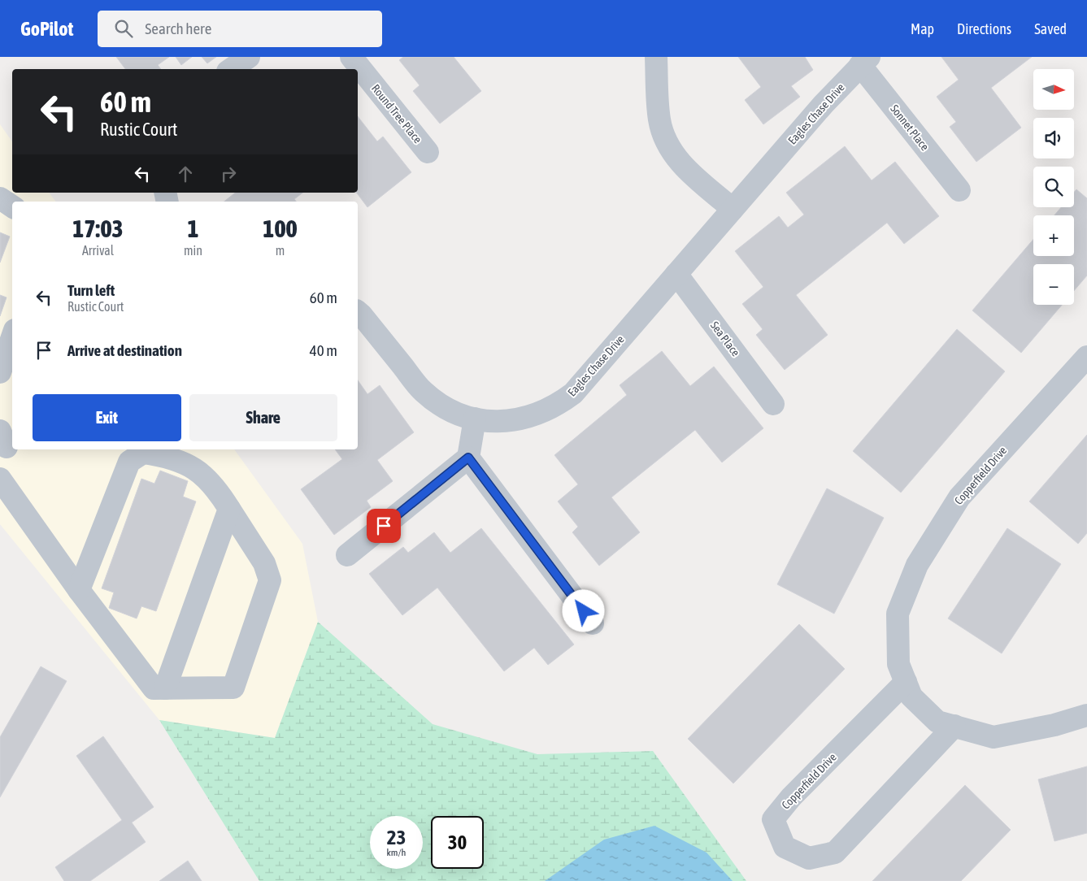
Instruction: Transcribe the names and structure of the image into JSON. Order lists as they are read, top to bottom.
{
  "streets": {
    "street": [
      "Round Tree Place",
      "Eagles Chase Drive",
      "Sonnet Place",
      "Sea Place",
      "Copperfield Drive"
    ]
  },
  "crossings": [
    ["Eagles Chase Drive", "Sonnet Place"],
    ["Eagles Chase Drive", "Sea Place"]
  ],
  "north": "right",
  "page": {
    "header": "GoPilot",
    "search": "Search here",
    "nav": ["Map", "Directions", "Saved"],
    "map_buttons": ["+", "−"],
    "turn": ["60 m", "Rustic Court"],
    "eta": [
      "17:03",
      "Arrival",
      "1",
      "min",
      "100",
      "m"
    ],
    "list": [
      {
        "name": "Turn left",
        "note": "Rustic Court",
        "value": "60 m"
      },
      {
        "name": "Arrive at destination",
        "value": "40 m"
      }
    ],
    "buttons": ["Exit", "Share"],
    "speed": "23 km/h",
    "limit": "30"
  }
}
